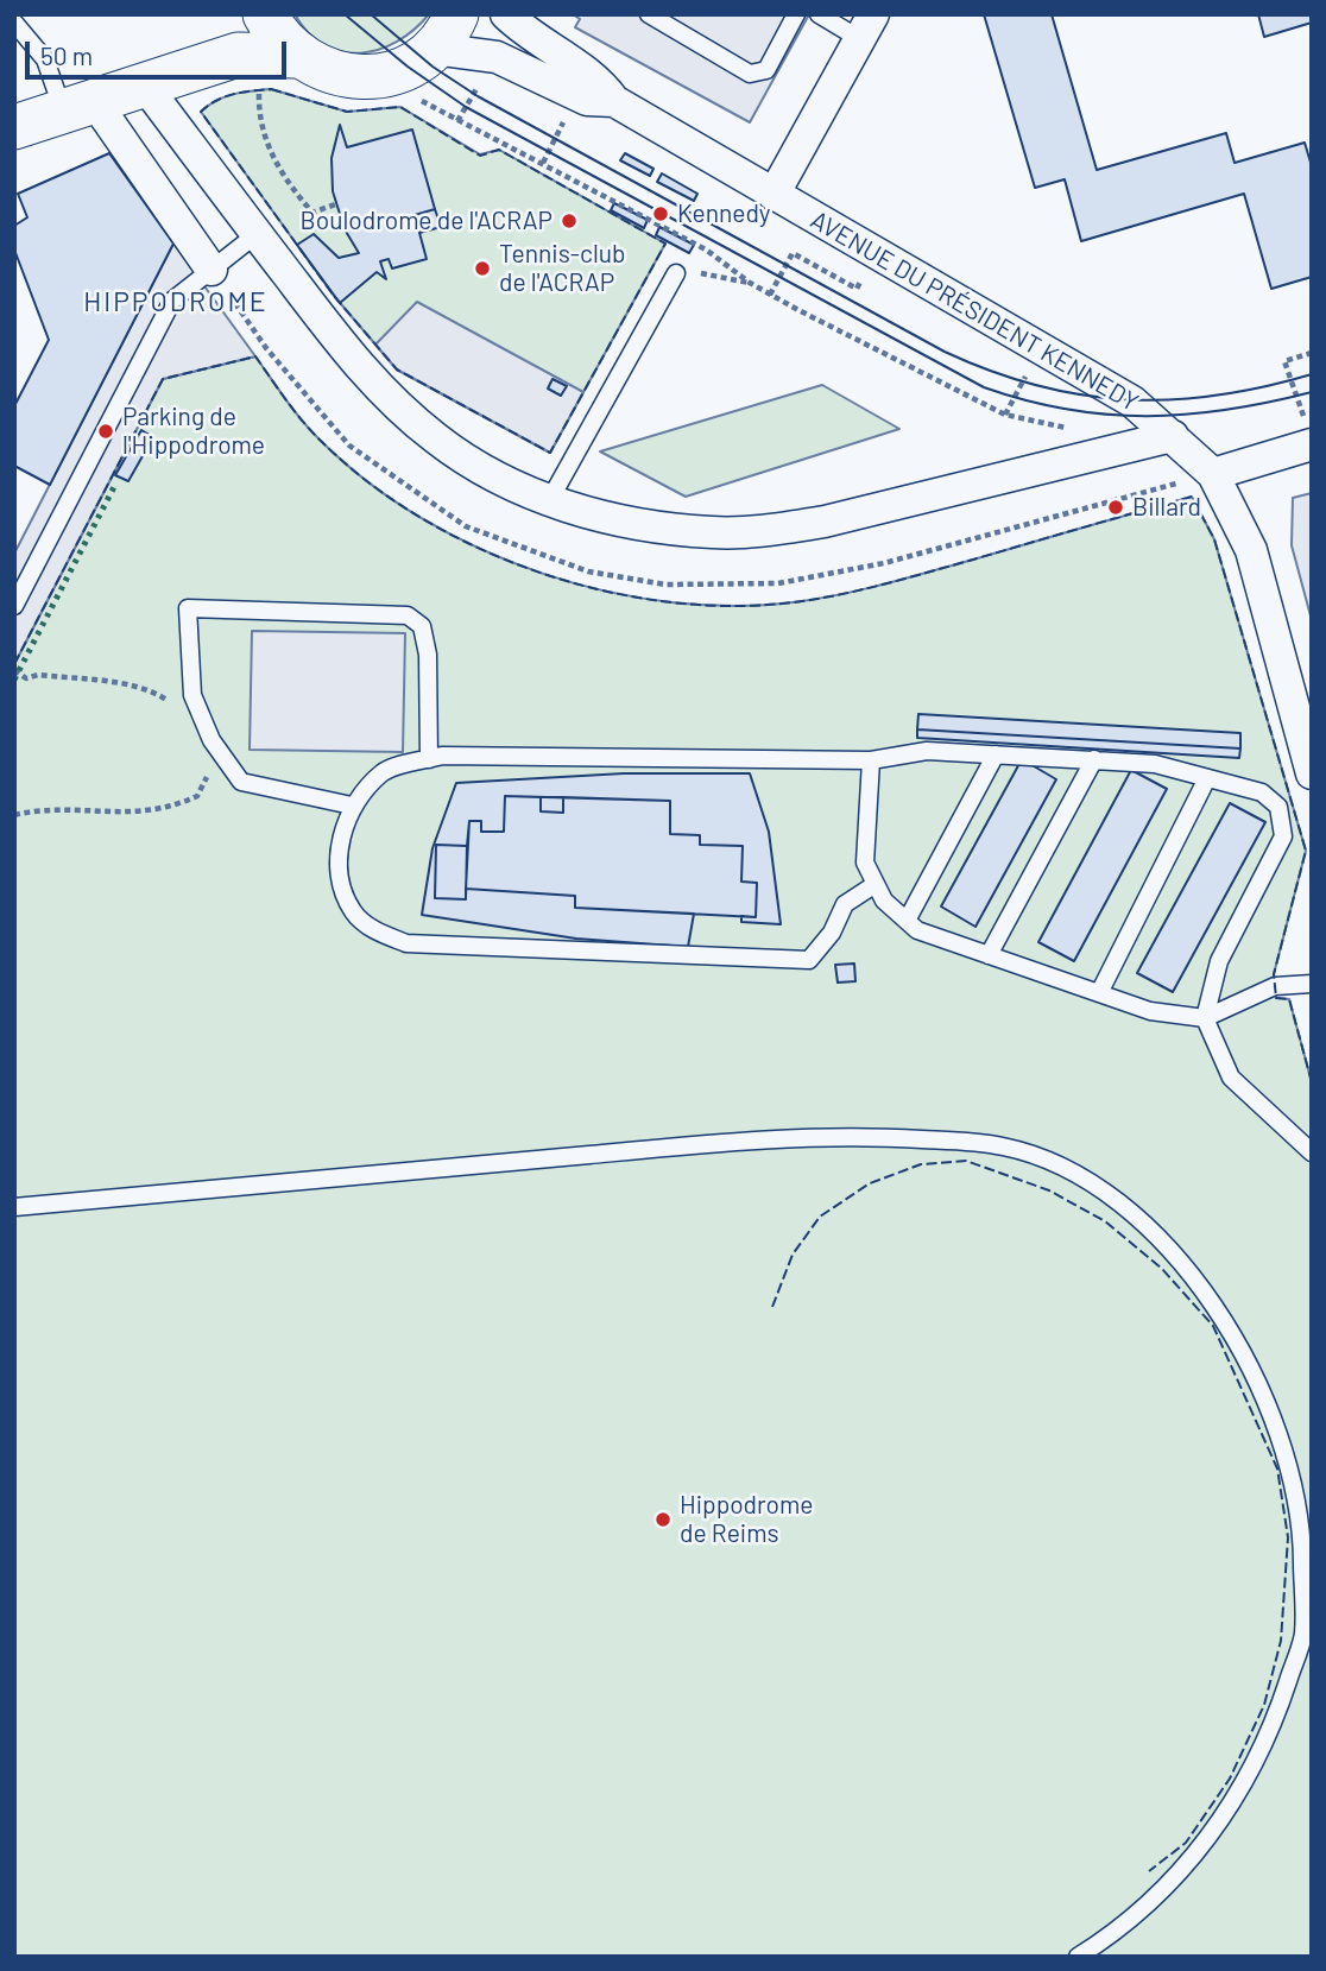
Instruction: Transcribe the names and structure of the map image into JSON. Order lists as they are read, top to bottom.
{
  "streets": {
    "street": ["AVENUE DU PRÉSIDENT KENNEDY"]
  },
  "districts": ["HIPPODROME"],
  "places": [
    "Kennedy",
    "Boulodrome de l'ACRAP",
    "Tennis-club de l'ACRAP",
    "Parking de l'Hippodrome",
    "Billard",
    "Hippodrome de Reims"
  ],
  "scale_bar": "50 m"
}
